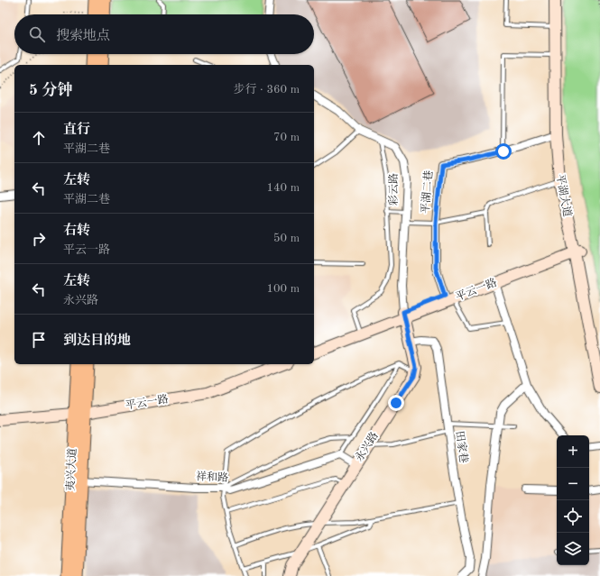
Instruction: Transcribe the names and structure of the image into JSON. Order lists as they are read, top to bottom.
{
  "streets": {
    "main road": [
      "平湖大道",
      "平云一路",
      "永兴路",
      "夷兴大道"
    ],
    "street": [
      "彩云路",
      "平湖二巷",
      "田家巷",
      "祥和路"
    ]
  },
  "crossings": [
    ["彩云路", "平云一路"],
    ["平湖二巷", "平湖大道"],
    ["平湖二巷", "平云一路"],
    ["平湖大道", "平云一路"],
    ["平云一路", "夷兴大道"],
    ["夷兴大道", "祥和路"]
  ],
  "page": {
    "search": "搜索地点",
    "heading": ["5 分钟", "步行 · 360 m"],
    "list": [
      ["直行", "平湖二巷", "70 m"],
      ["左转", "平湖二巷", "140 m"],
      ["右转", "平云一路", "50 m"],
      ["左转", "永兴路", "100 m"],
      "到达目的地"
    ],
    "map_buttons": ["+", "−"]
  }
}
